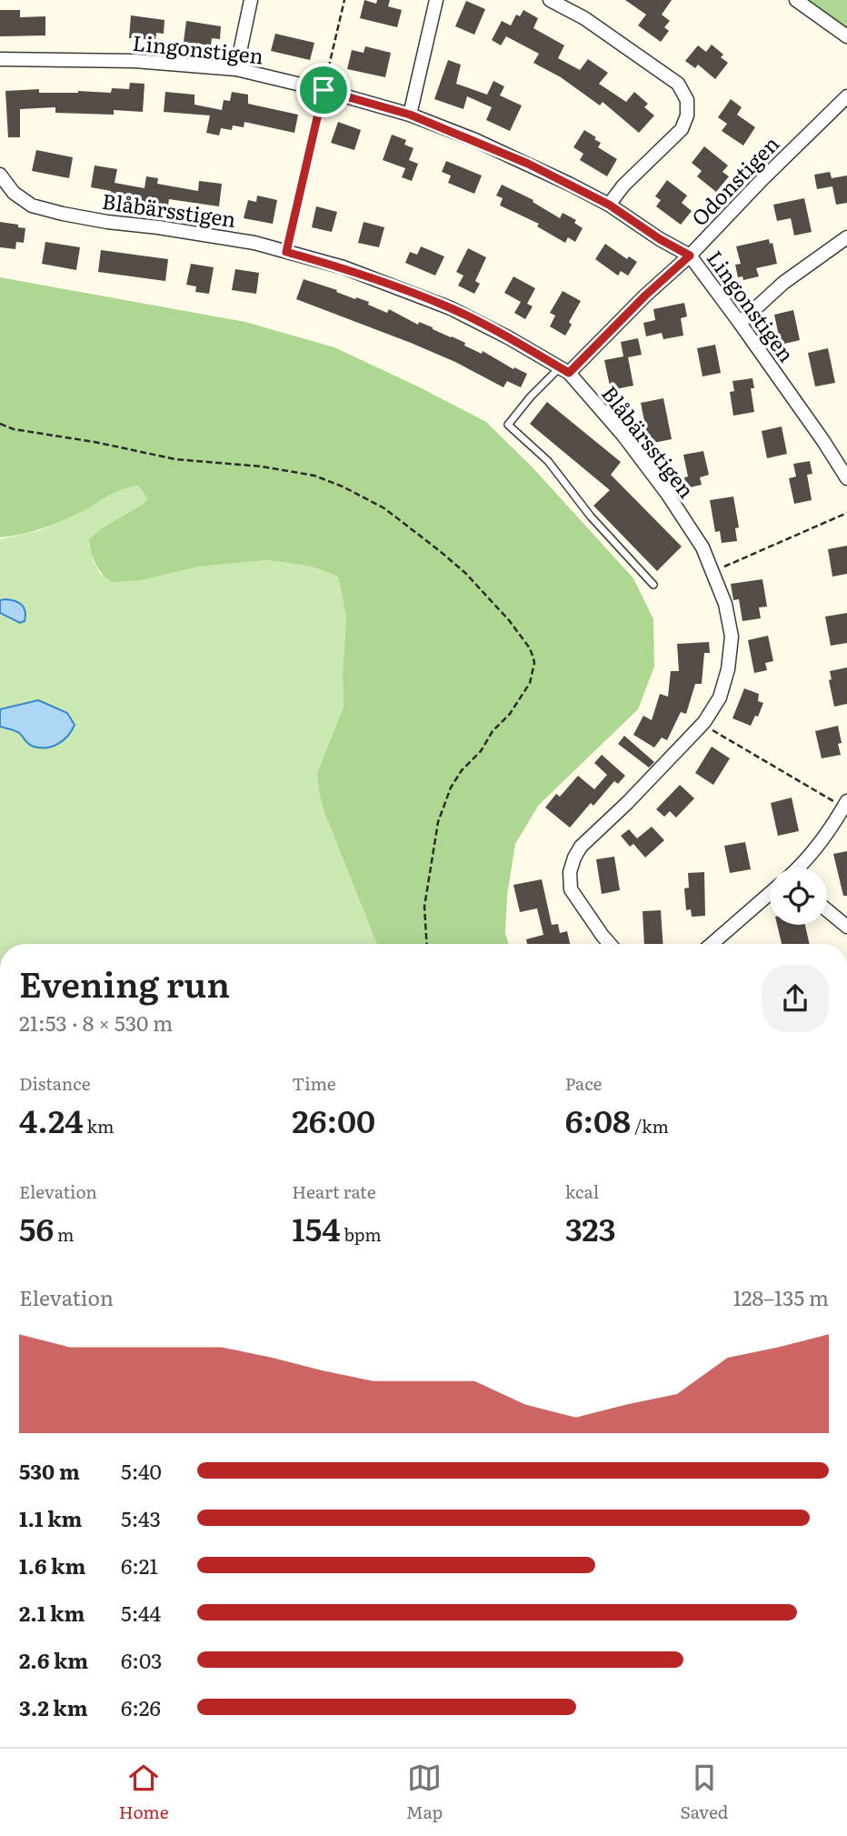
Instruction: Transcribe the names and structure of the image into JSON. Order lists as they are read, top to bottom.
{
  "streets": {
    "street": ["Lingonstigen", "Odonstigen", "Blåbärsstigen"]
  },
  "crossings": [
    ["Lingonstigen", "Odonstigen"],
    ["Odonstigen", "Blåbärsstigen"]
  ],
  "page": {
    "heading": ["Evening run", "21:53 · 8 × 530 m"],
    "stats": [
      ["Distance", "4.24 km"],
      ["Time", "26:00"],
      ["Pace", "6:08 /km"],
      ["Elevation", "56 m"],
      ["Heart rate", "154 bpm"],
      ["kcal", "323"]
    ],
    "chart": ["Elevation", "128–135 m"],
    "list": [
      {
        "name": "530 m",
        "note": "5:40"
      },
      {
        "name": "1.1 km",
        "note": "5:43"
      },
      {
        "name": "1.6 km",
        "note": "6:21"
      },
      {
        "name": "2.1 km",
        "note": "5:44"
      },
      {
        "name": "2.6 km",
        "note": "6:03"
      },
      {
        "name": "3.2 km",
        "note": "6:26"
      }
    ],
    "tabs": ["Home", "Map", "Saved"]
  }
}
